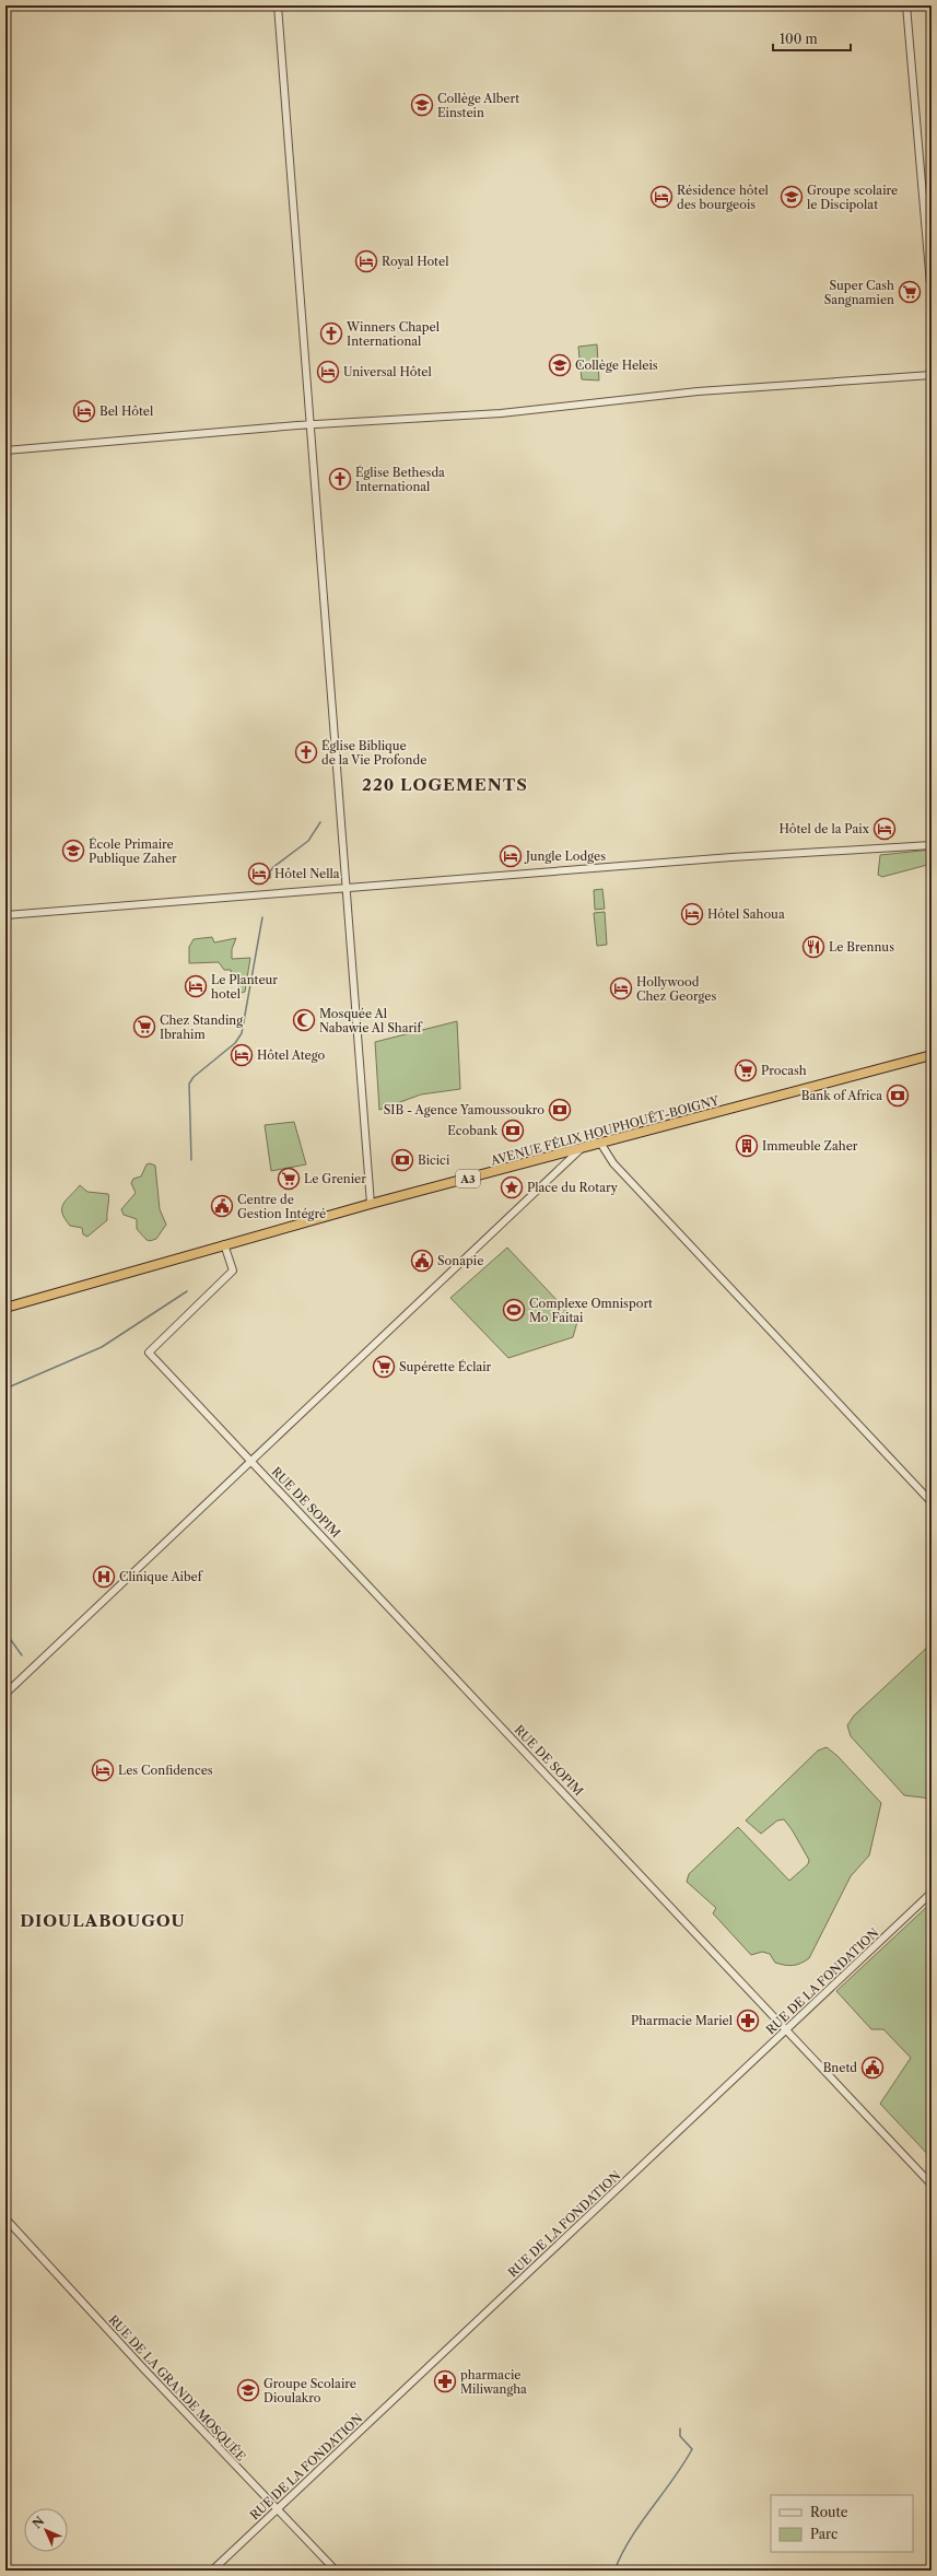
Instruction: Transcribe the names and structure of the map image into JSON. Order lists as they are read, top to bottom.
{
  "streets": {
    "highway": ["AVENUE FÉLIX HOUPHOUËT-BOIGNY", "A3"],
    "street": ["RUE DE SOPIM", "RUE DE LA FONDATION", "RUE DE LA GRANDE MOSQUÉE"]
  },
  "crossings": [
    ["AVENUE FÉLIX HOUPHOUËT-BOIGNY", "RUE DE SOPIM"],
    ["RUE DE SOPIM", "RUE DE LA FONDATION"],
    ["RUE DE LA FONDATION", "RUE DE LA GRANDE MOSQUÉE"]
  ],
  "districts": ["220 LOGEMENTS", "DIOULABOUGOU"],
  "places": {
    "school or university": [
      "Collège Albert Einstein",
      "Groupe scolaire le Discipolat",
      "Collège Heleis",
      "École Primaire Publique Zaher",
      "Groupe Scolaire Dioulakro"
    ],
    "hotel": [
      "Résidence hôtel des bourgeois",
      "Royal Hotel",
      "Universal Hôtel",
      "Bel Hôtel",
      "Hôtel de la Paix",
      "Jungle Lodges",
      "Hôtel Nella",
      "Hôtel Sahoua",
      "Le Planteur hotel",
      "Hollywood Chez Georges",
      "Hôtel Atego",
      "Les Confidences"
    ],
    "supermarket": [
      "Super Cash Sangnamien",
      "Chez Standing Ibrahim",
      "Procash",
      "Le Grenier",
      "Supérette Éclair"
    ],
    "church": ["Winners Chapel International", "Église Bethesda International", "Église Biblique de la Vie Profonde"],
    "restaurant": ["Le Brennus"],
    "mosque": ["Mosquée Al Nabawie Al Sharif"],
    "bank": [
      "Bank of Africa",
      "SIB - Agence Yamoussoukro",
      "Ecobank",
      "Bicici"
    ],
    "building": ["Immeuble Zaher"],
    "place": ["Place du Rotary"],
    "public building": ["Centre de Gestion Intégré", "Sonapie", "Bnetd"],
    "sports": ["Complexe Omnisport Mo Faitai"],
    "hospital": ["Clinique Aibef"],
    "pharmacy": ["Pharmacie Mariel", "pharmacie Miliwangha"]
  },
  "legend": ["Route", "Parc"],
  "scale_bar": "100 m",
  "north": "top left"
}
